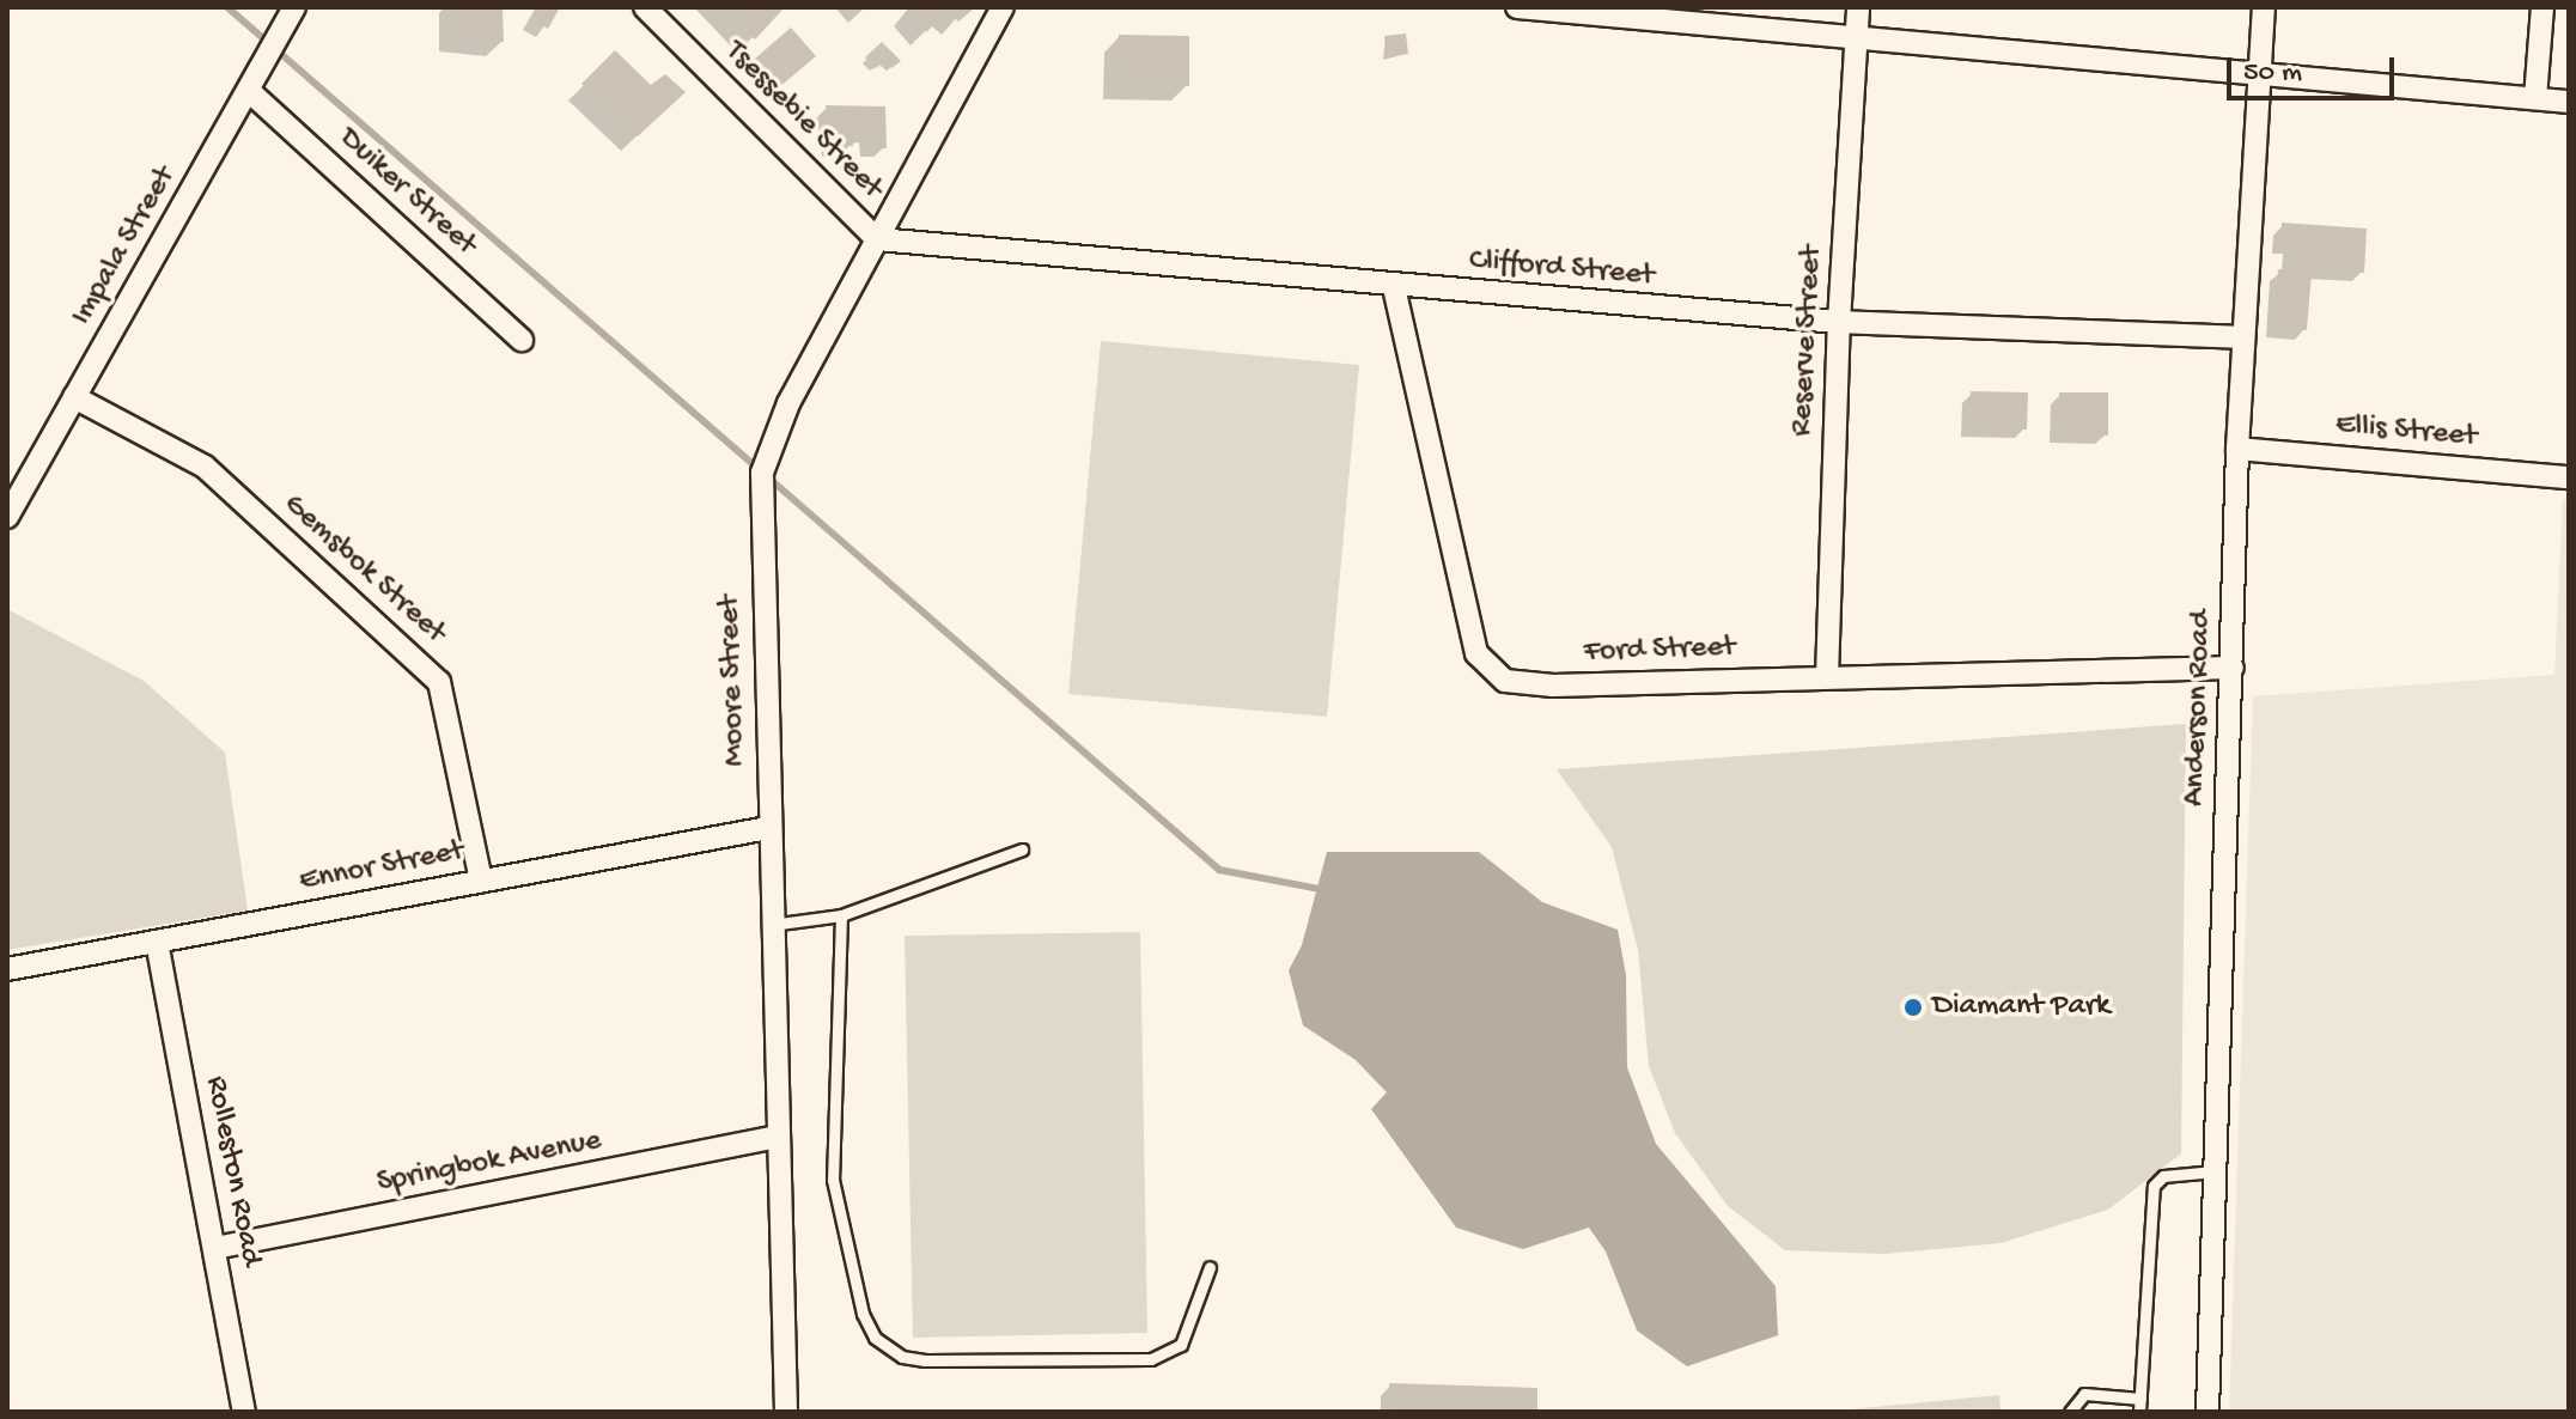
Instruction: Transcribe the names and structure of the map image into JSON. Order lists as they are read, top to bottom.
{
  "streets": {
    "street": [
      "Tsessebie Street",
      "Duiker Street",
      "Impala Street",
      "Clifford Street",
      "Reserve Street",
      "Ellis Street",
      "Gemsbok Street",
      "Ford Street",
      "Moore Street",
      "Anderson Road",
      "Ennor Street",
      "Springbok Avenue",
      "Rolleston Road"
    ]
  },
  "crossings": [
    ["Tsessebie Street", "Clifford Street"],
    ["Tsessebie Street", "Moore Street"],
    ["Duiker Street", "Impala Street"],
    ["Impala Street", "Gemsbok Street"],
    ["Clifford Street", "Reserve Street"],
    ["Clifford Street", "Ford Street"],
    ["Clifford Street", "Moore Street"],
    ["Clifford Street", "Anderson Road"],
    ["Reserve Street", "Ford Street"],
    ["Ellis Street", "Anderson Road"],
    ["Gemsbok Street", "Ennor Street"],
    ["Ford Street", "Anderson Road"],
    ["Moore Street", "Ennor Street"],
    ["Moore Street", "Springbok Avenue"],
    ["Ennor Street", "Rolleston Road"],
    ["Springbok Avenue", "Rolleston Road"]
  ],
  "places": ["Diamant Park"],
  "scale_bar": "50 m"
}
